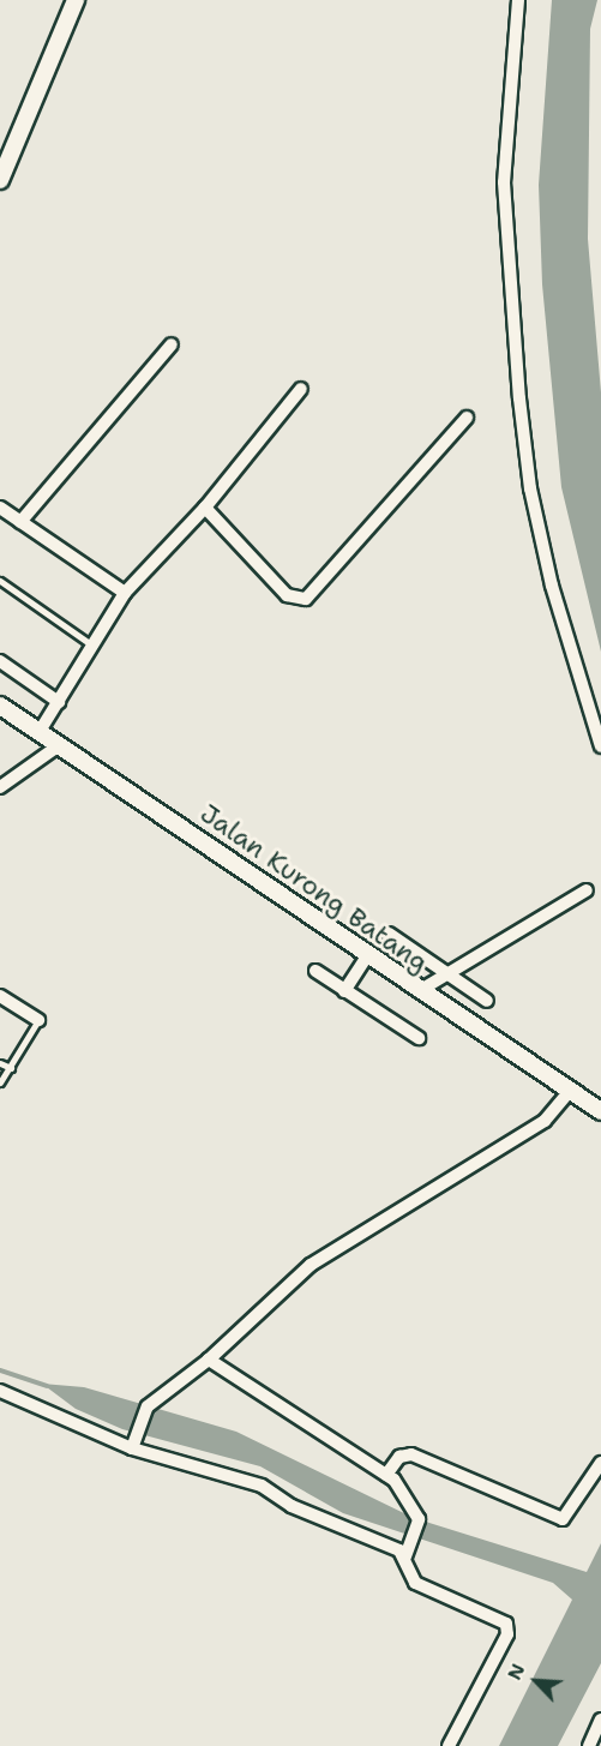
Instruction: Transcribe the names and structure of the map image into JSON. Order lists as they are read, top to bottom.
{
  "streets": {
    "street": ["Jalan Kurong Batang"]
  },
  "north": "top left"
}
